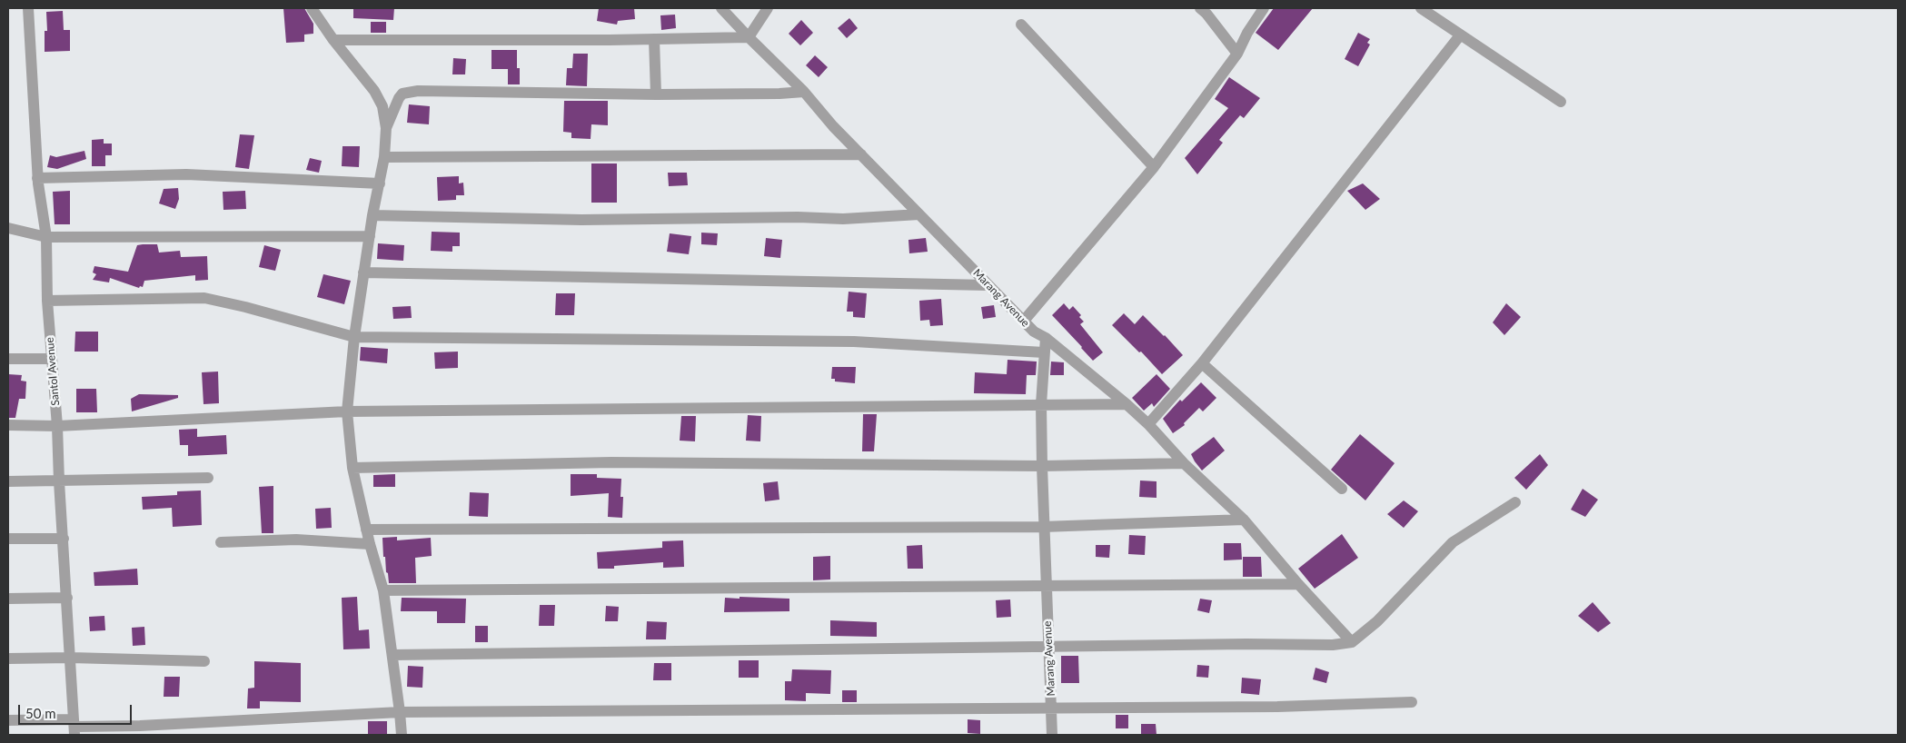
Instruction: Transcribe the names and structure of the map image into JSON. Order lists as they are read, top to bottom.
{
  "streets": {
    "street": ["Marang Avenue", "Santol Avenue"]
  },
  "scale_bar": "50 m"
}
